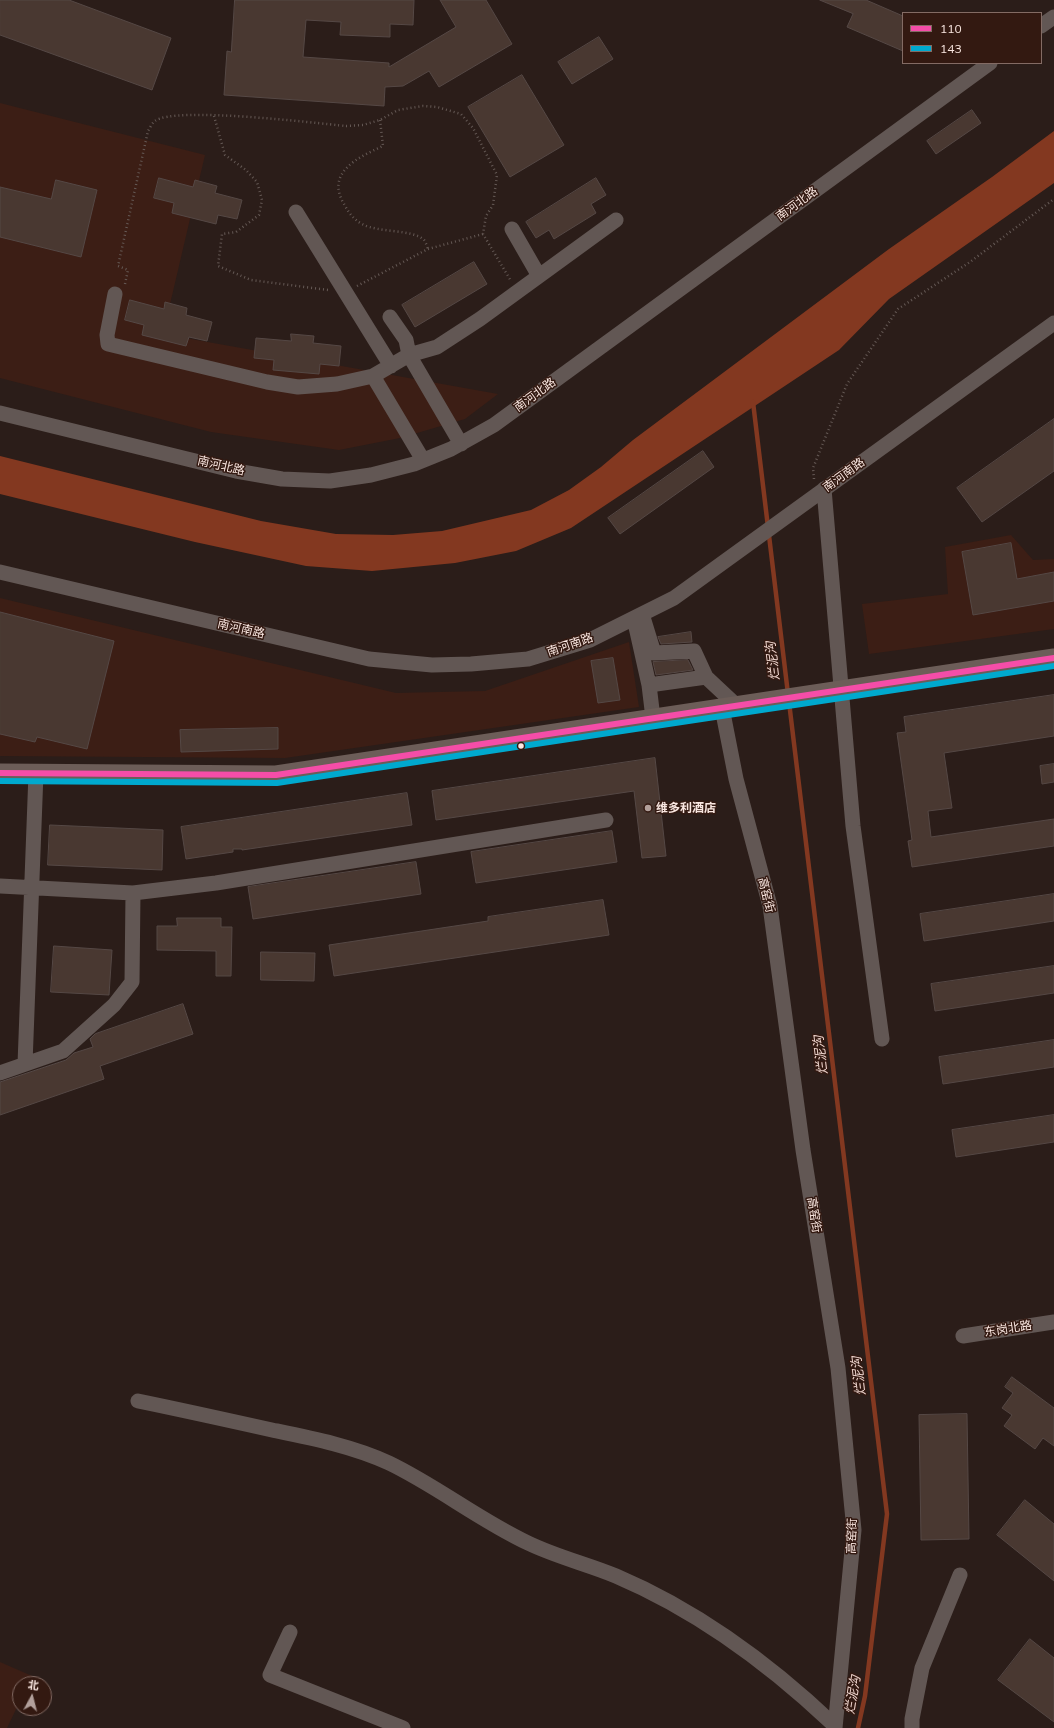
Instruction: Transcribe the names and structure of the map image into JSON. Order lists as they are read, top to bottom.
{
  "streets": {
    "street": [
      "南河北路",
      "南河南路",
      "高窑街",
      "东岗北路"
    ]
  },
  "water": ["烂泥沟"],
  "places": ["维多利酒店"],
  "lines": ["transit line 110", "transit line 143"],
  "legend": ["110", "143"],
  "north": "top"
}
